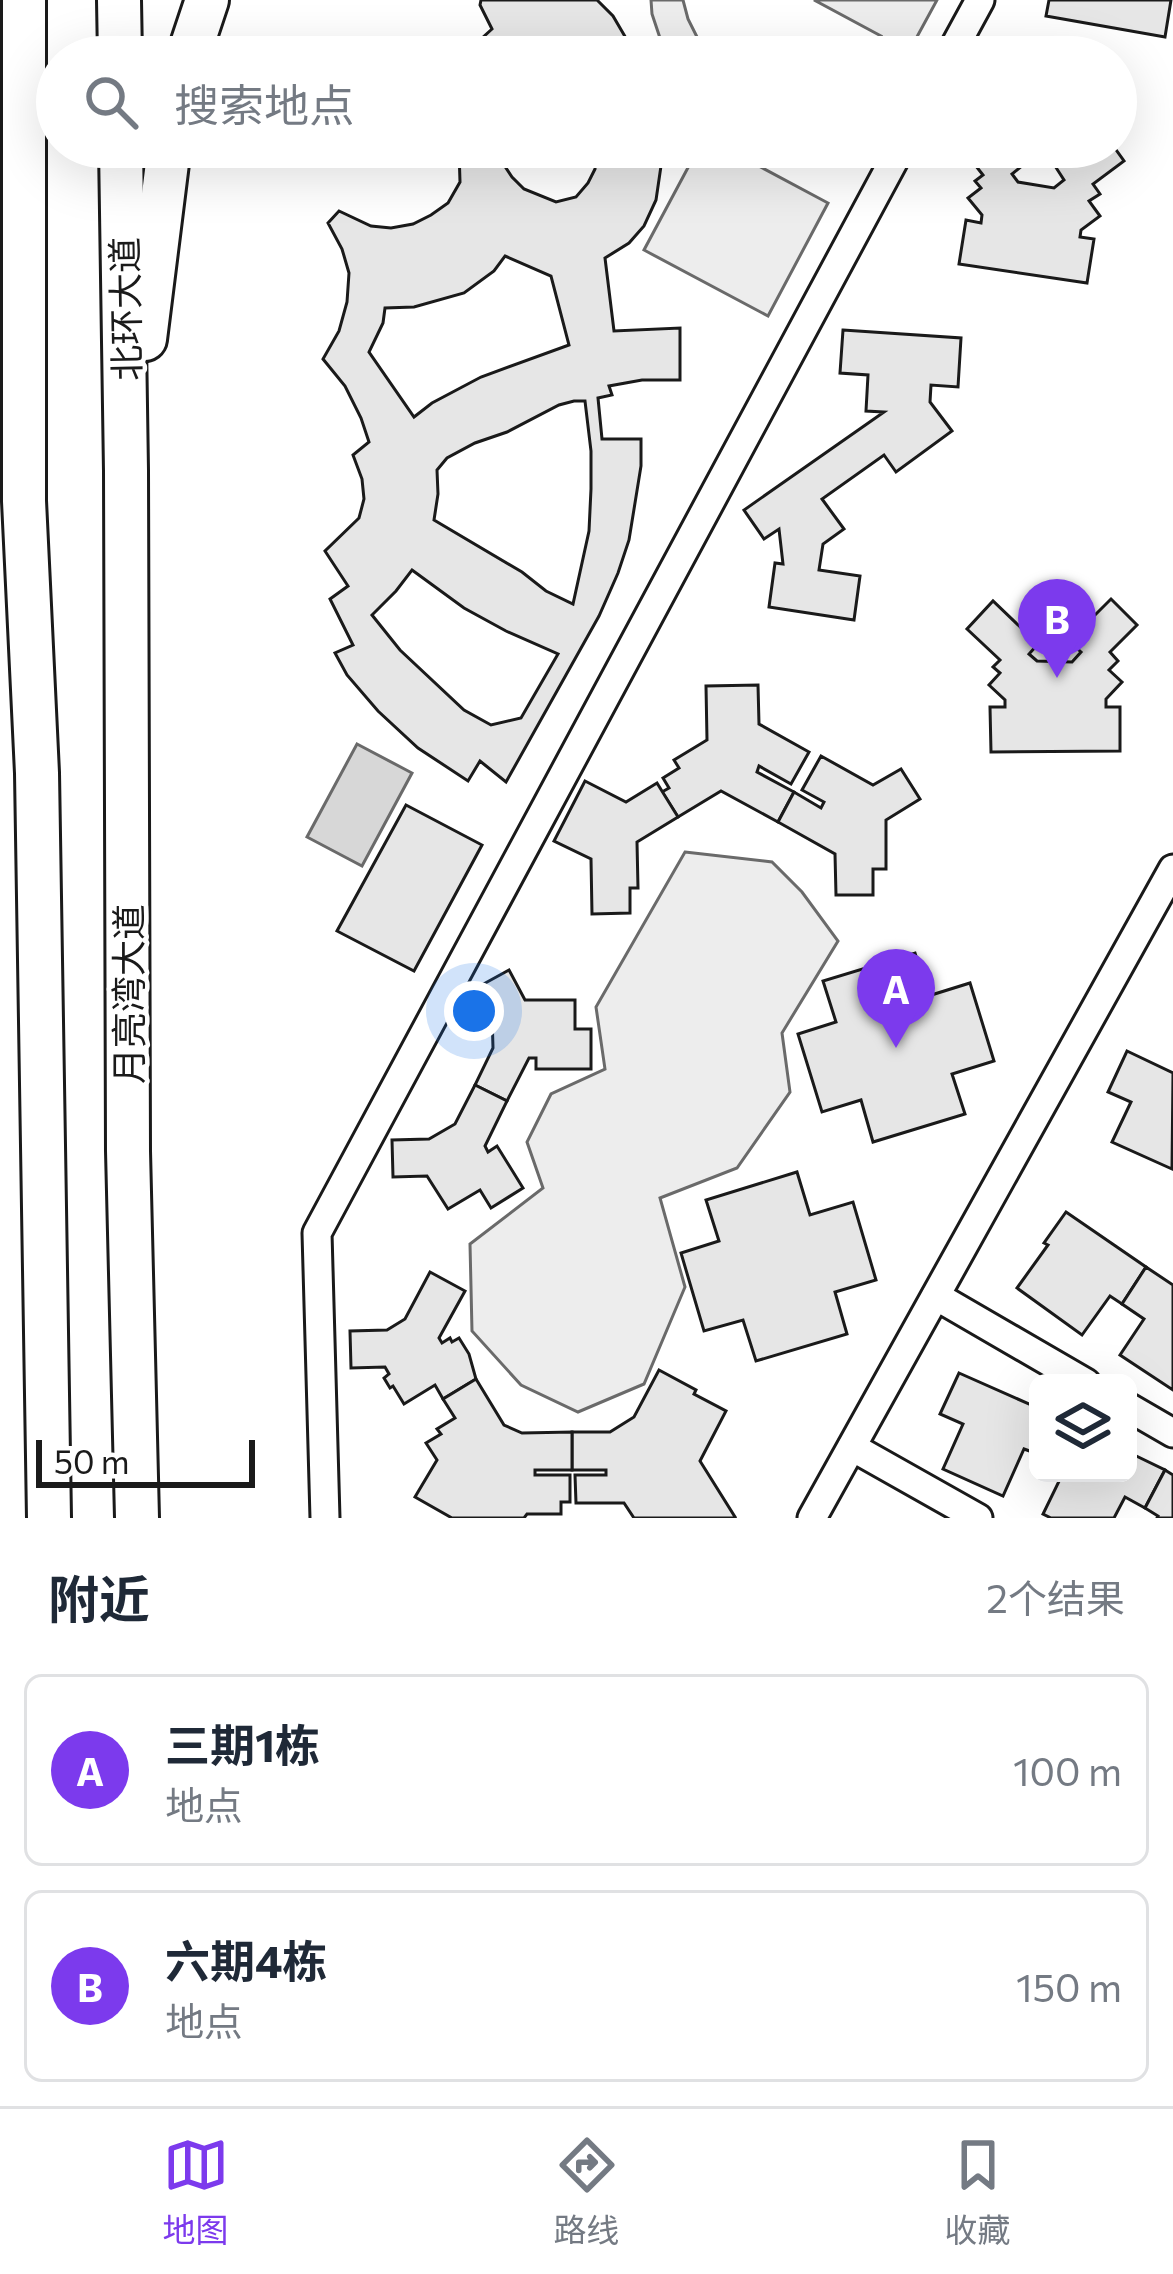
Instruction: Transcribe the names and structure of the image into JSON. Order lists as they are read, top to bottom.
{
  "streets": {
    "main road": ["北环大道", "月亮湾大道"]
  },
  "crossings": [
    ["北环大道", "月亮湾大道"]
  ],
  "scale_bar": "50 m",
  "page": {
    "search": "搜索地点",
    "pins": ["B", "A"],
    "scale": "50 m",
    "heading": ["附近", "2个结果"],
    "list": [
      {
        "mark": "A",
        "name": "三期1栋",
        "note": "地点",
        "value": "100 m"
      },
      {
        "mark": "B",
        "name": "六期4栋",
        "note": "地点",
        "value": "150 m"
      }
    ],
    "nav": ["地图", "路线", "收藏"]
  }
}
